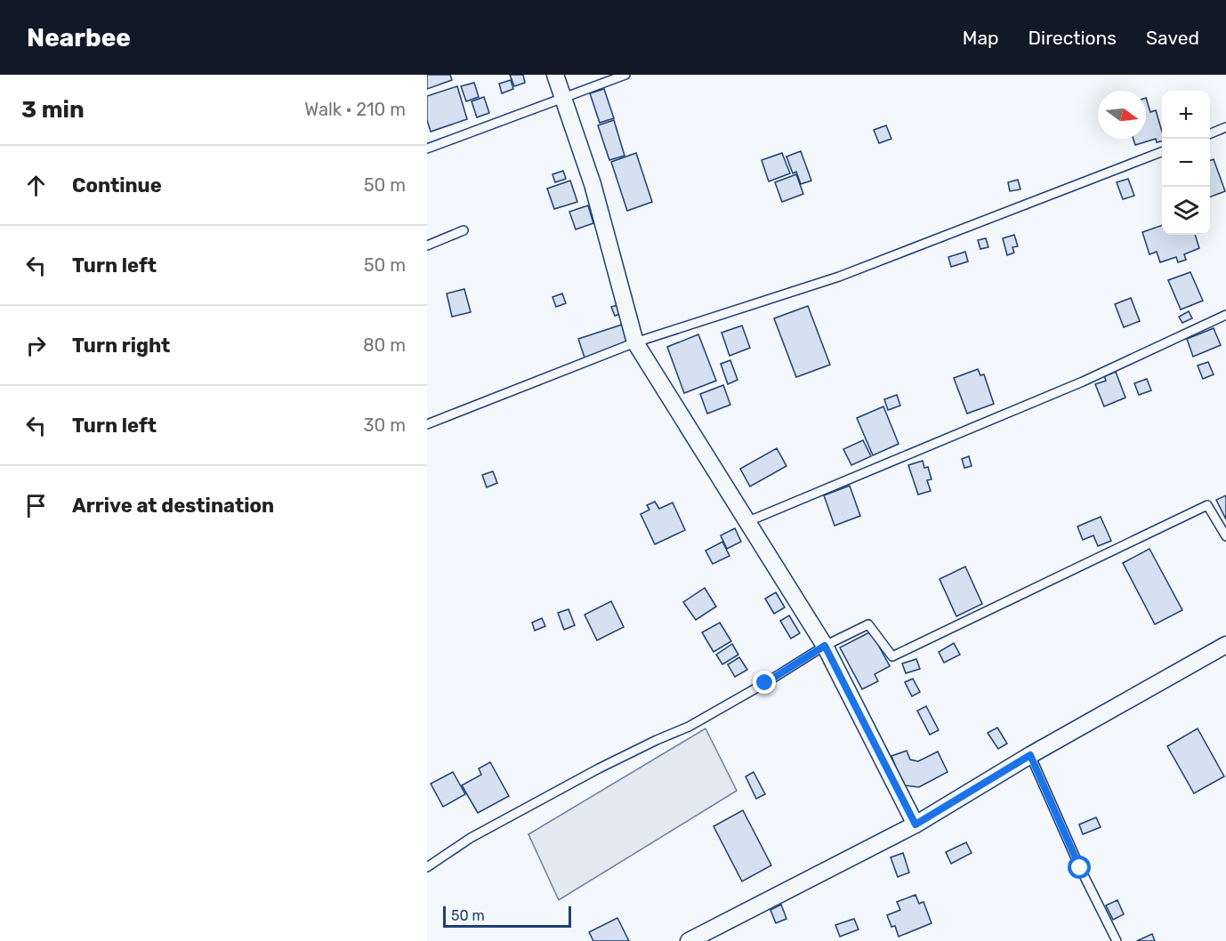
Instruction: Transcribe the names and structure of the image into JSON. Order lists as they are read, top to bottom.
{
  "scale_bar": "50 m",
  "north": "right",
  "page": {
    "header": "Nearbee",
    "nav": ["Map", "Directions", "Saved"],
    "heading": ["3 min", "Walk · 210 m"],
    "map_buttons": ["+", "−"],
    "list": [
      ["Continue", "50 m"],
      ["Turn left", "50 m"],
      ["Turn right", "80 m"],
      ["Turn left", "30 m"],
      "Arrive at destination"
    ],
    "scale": "50 m"
  }
}
